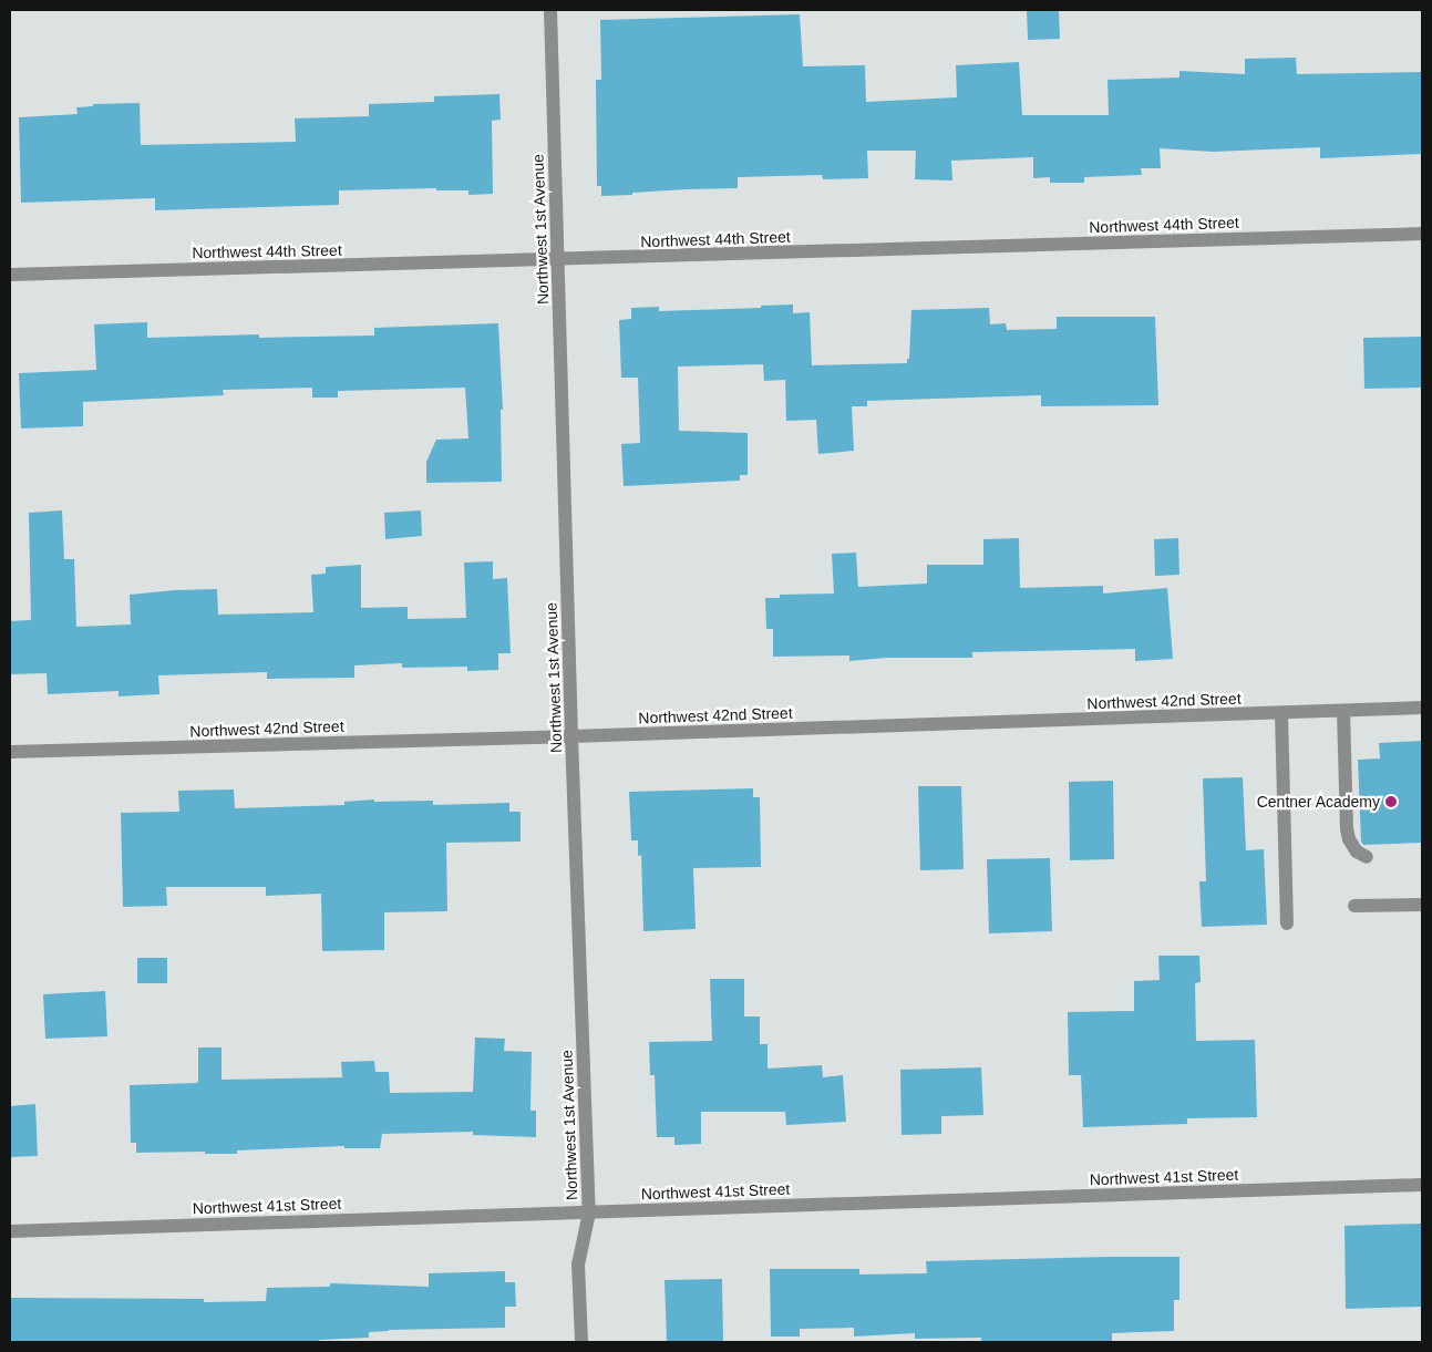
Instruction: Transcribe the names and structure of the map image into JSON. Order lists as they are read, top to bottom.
{
  "streets": {
    "street": [
      "Northwest 44th Street",
      "Northwest 1st Avenue",
      "Northwest 42nd Street",
      "Northwest 41st Street"
    ]
  },
  "crossings": [
    ["Northwest 44th Street", "Northwest 1st Avenue"],
    ["Northwest 1st Avenue", "Northwest 42nd Street"],
    ["Northwest 1st Avenue", "Northwest 41st Street"]
  ],
  "places": ["Centner Academy"]
}
